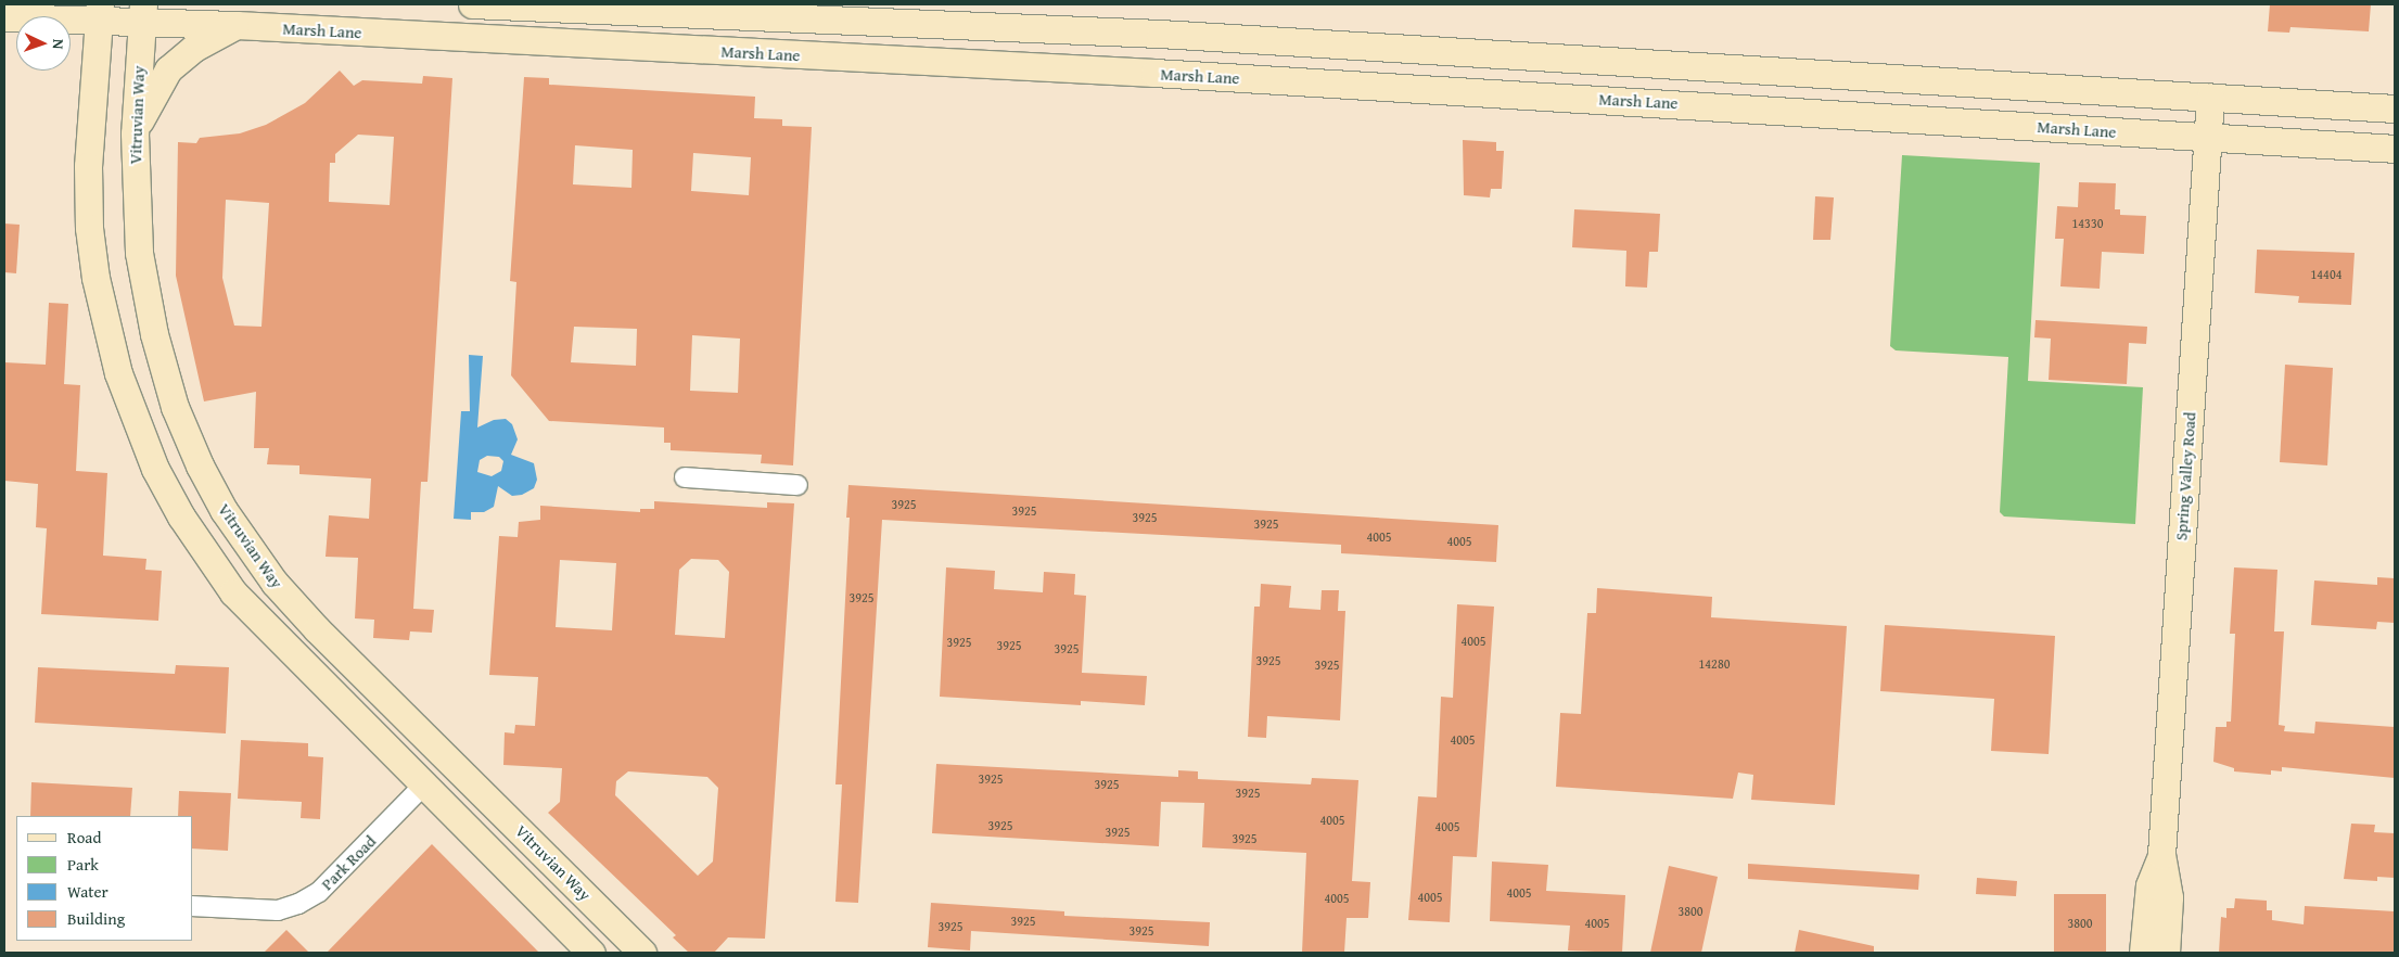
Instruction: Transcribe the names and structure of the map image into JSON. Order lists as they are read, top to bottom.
{
  "streets": {
    "main road": ["Marsh Lane", "Vitruvian Way", "Spring Valley Road"],
    "street": ["Park Road"]
  },
  "crossings": [
    ["Marsh Lane", "Vitruvian Way"],
    ["Marsh Lane", "Spring Valley Road"]
  ],
  "house_numbers": [
    "14330",
    "14404",
    "3925",
    "3925",
    "3925",
    "3925",
    "4005",
    "4005",
    "3925",
    "4005",
    "3925",
    "3925",
    "3925",
    "3925",
    "14280",
    "3925",
    "4005",
    "3925",
    "3925",
    "3925",
    "4005",
    "3925",
    "4005",
    "3925",
    "3925",
    "4005",
    "4005",
    "4005",
    "3800",
    "3925",
    "4005",
    "3800",
    "3925",
    "3925"
  ],
  "legend": [
    "Road",
    "Park",
    "Water",
    "Building"
  ],
  "north": "right"
}
